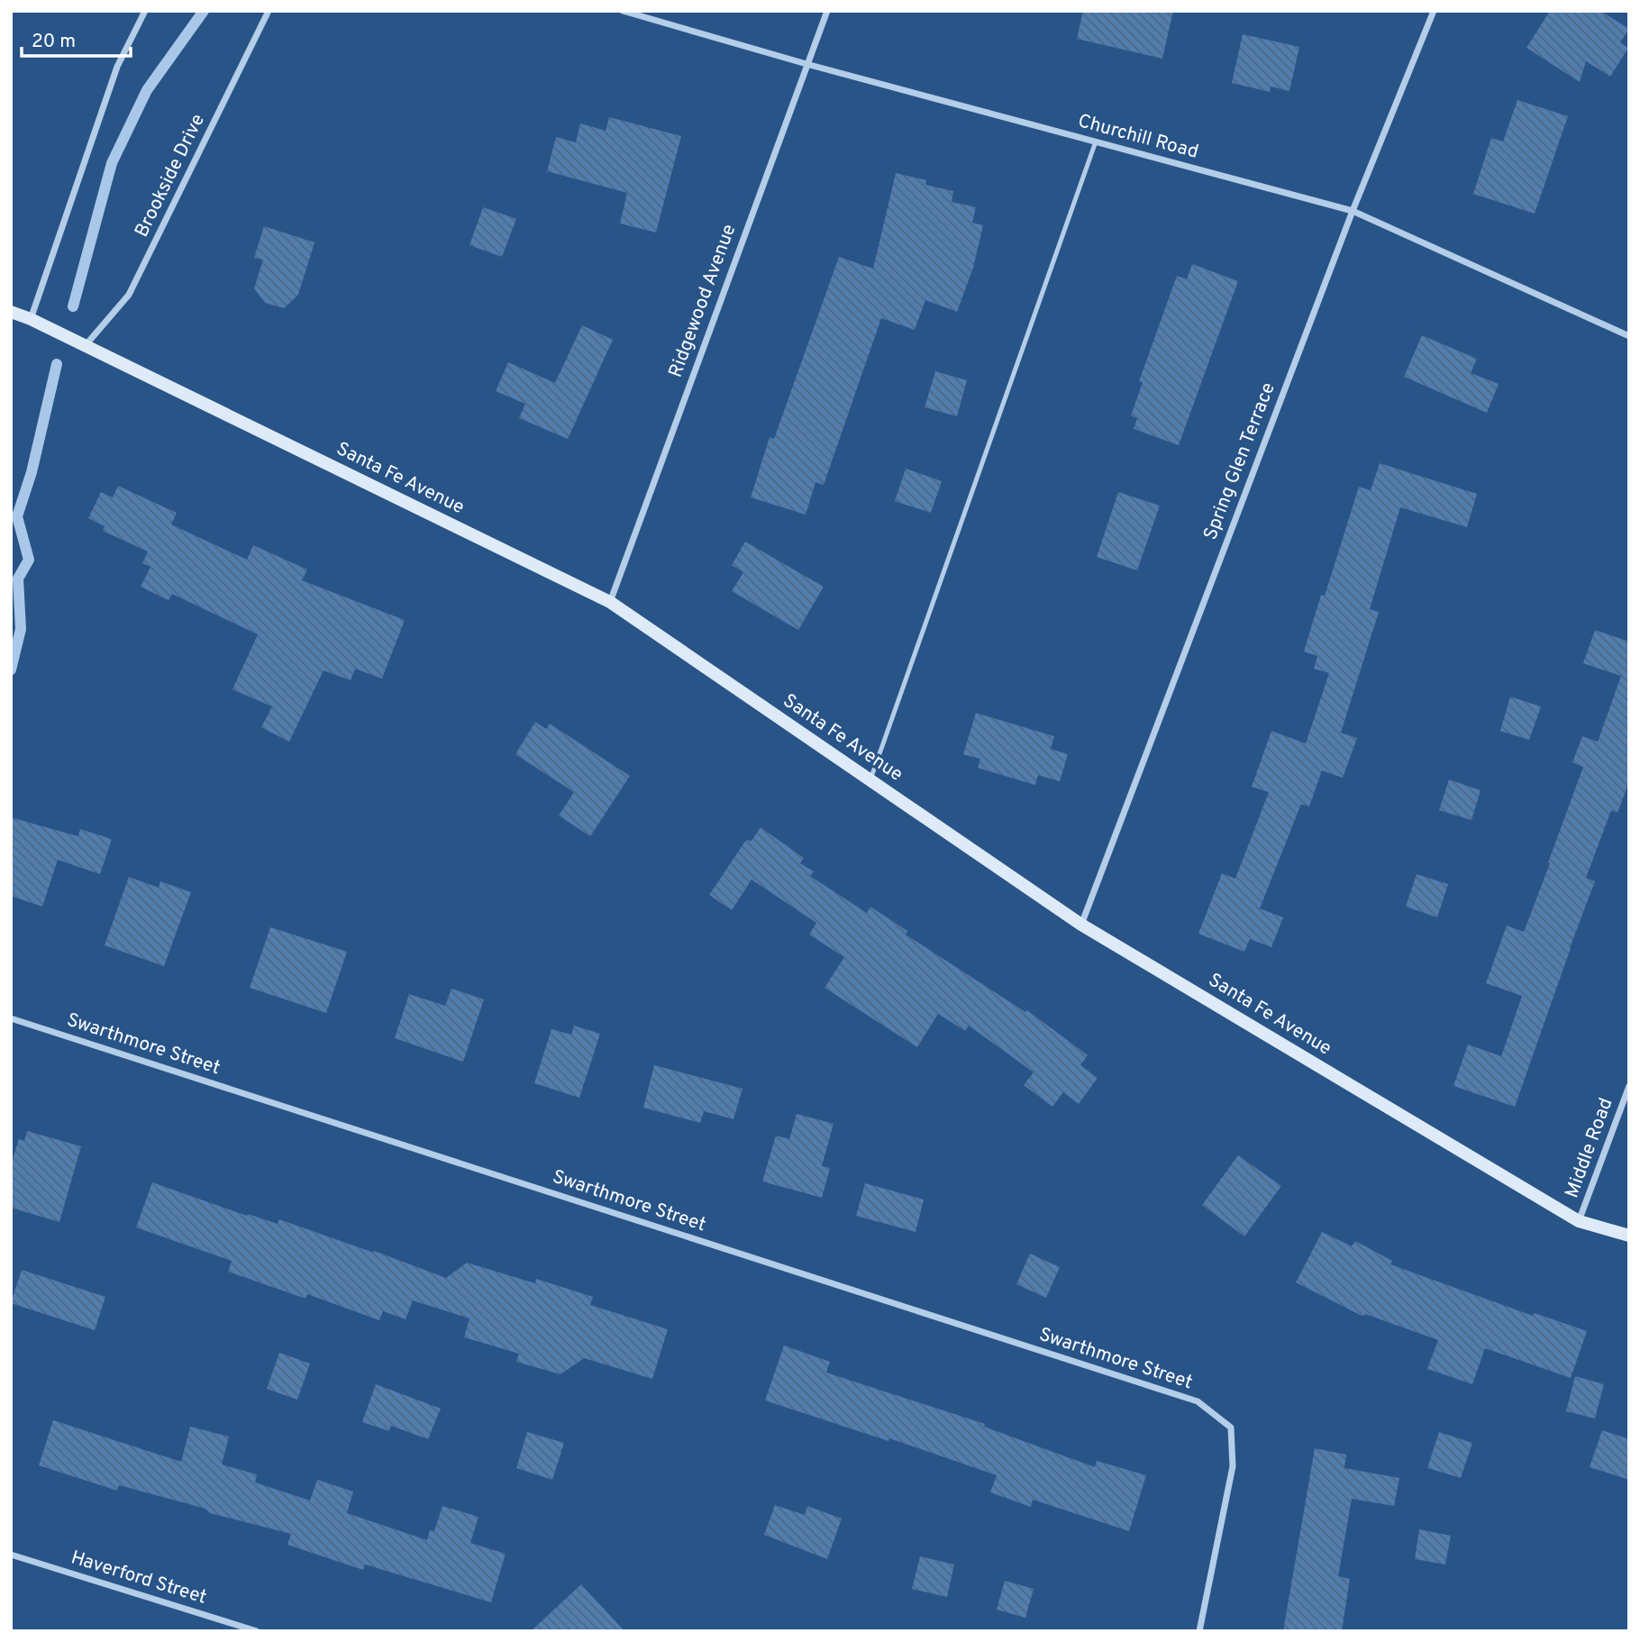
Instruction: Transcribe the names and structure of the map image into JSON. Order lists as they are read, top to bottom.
{
  "streets": {
    "main road": ["Santa Fe Avenue"],
    "street": [
      "Churchill Road",
      "Brookside Drive",
      "Ridgewood Avenue",
      "Spring Glen Terrace",
      "Swarthmore Street",
      "Middle Road",
      "Haverford Street"
    ]
  },
  "crossings": [
    ["Churchill Road", "Ridgewood Avenue"],
    ["Churchill Road", "Spring Glen Terrace"],
    ["Brookside Drive", "Santa Fe Avenue"],
    ["Ridgewood Avenue", "Santa Fe Avenue"],
    ["Spring Glen Terrace", "Santa Fe Avenue"],
    ["Santa Fe Avenue", "Middle Road"]
  ],
  "scale_bar": "20 m"
}
